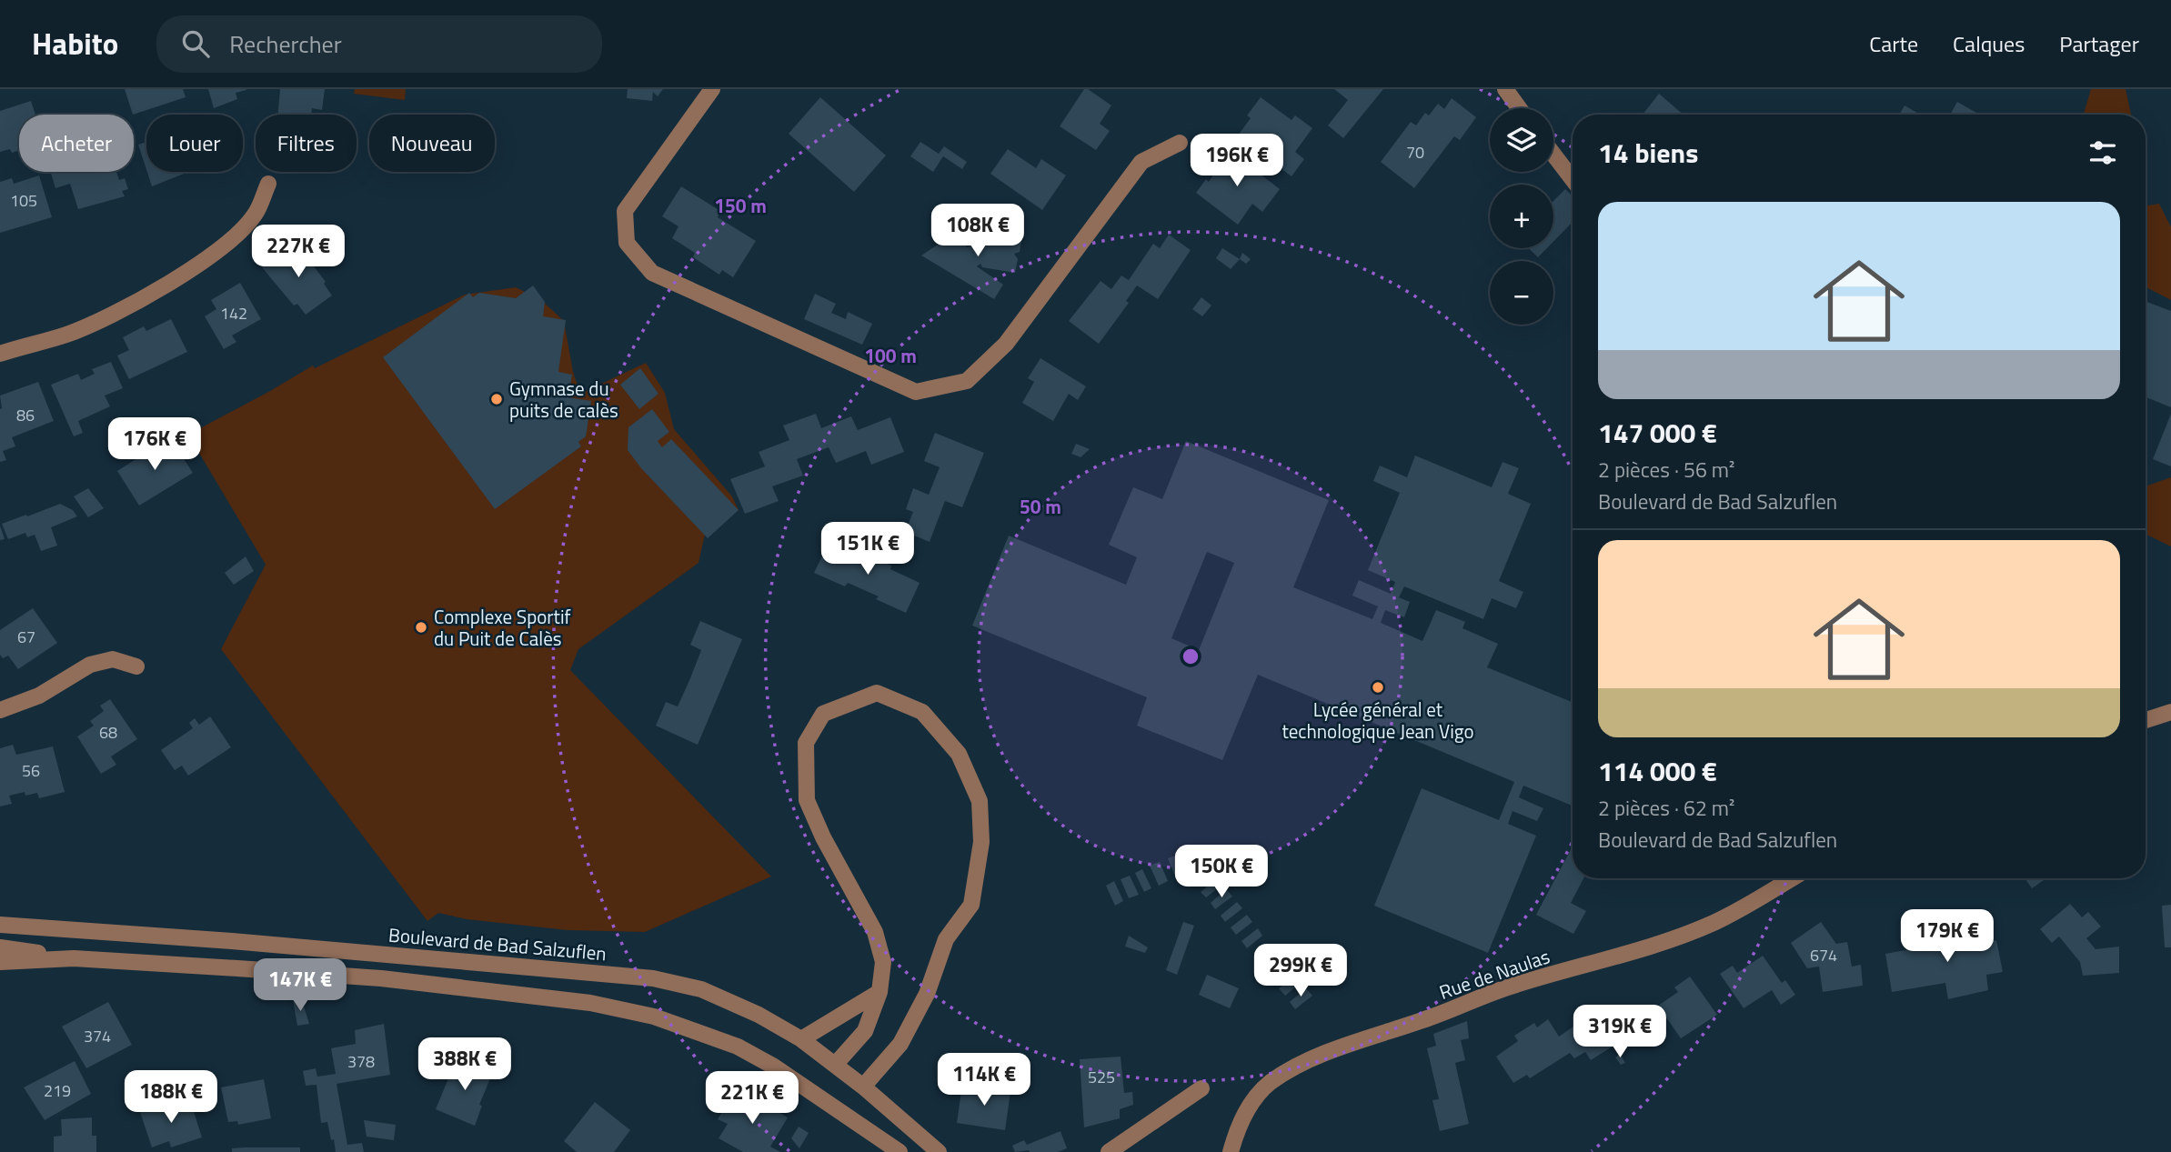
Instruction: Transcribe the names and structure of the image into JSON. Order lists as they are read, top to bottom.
{
  "streets": {
    "street": ["Boulevard de Bad Salzuflen", "Rue de Naulas"]
  },
  "places": ["Gymnase du puits de calès", "Complexe Sportif du Puit de Calès", "Lycée général et technologique Jean Vigo"],
  "house_numbers": [
    "70",
    "105",
    "142",
    "86",
    "67",
    "68",
    "56",
    "674",
    "374",
    "378",
    "525",
    "219"
  ],
  "page": {
    "header": "Habito",
    "search": "Rechercher",
    "nav": ["Carte", "Calques", "Partager"],
    "map_buttons": ["+", "−"],
    "chip": [
      "Acheter",
      "Louer",
      "Filtres",
      "Nouveau"
    ],
    "heading": "14 biens",
    "price": [
      "196K €",
      "108K €",
      "227K €",
      "176K €",
      "151K €",
      "150K €",
      "179K €",
      "299K €",
      "147K €",
      "319K €",
      "388K €",
      "114K €",
      "188K €",
      "221K €"
    ],
    "list": [
      {
        "name": "147 000 €",
        "note": "2 pièces · 56 m² · Boulevard de Bad Salzuflen"
      },
      {
        "name": "114 000 €",
        "note": "2 pièces · 62 m² · Boulevard de Bad Salzuflen"
      }
    ]
  },
  "rings": ["150 m", "100 m", "50 m"]
}
